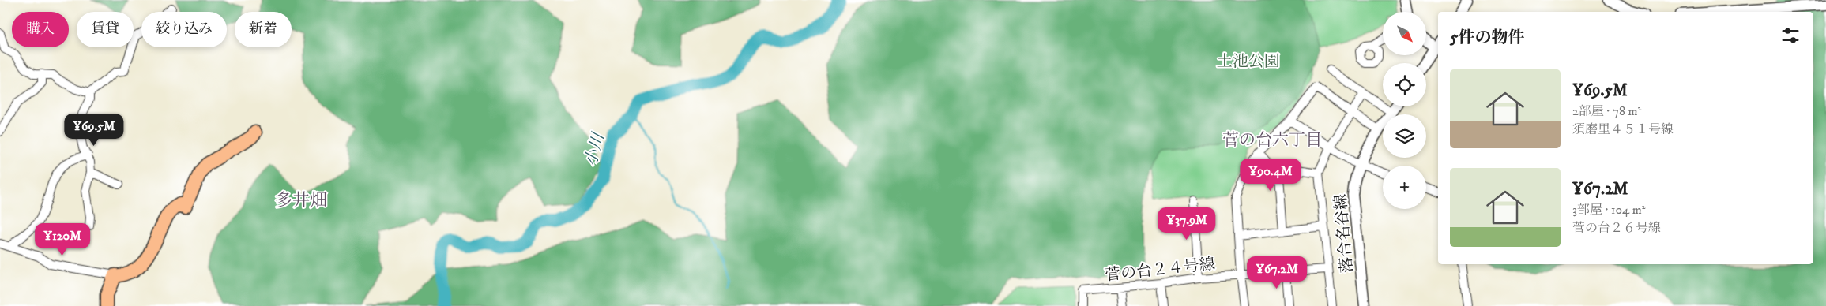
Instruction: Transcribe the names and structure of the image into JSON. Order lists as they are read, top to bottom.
{
  "streets": {
    "street": ["落合名谷線", "菅の台２４号線"]
  },
  "districts": ["菅の台六丁目", "多井畑"],
  "water": ["小川"],
  "parks": ["土池公園"],
  "north": "bottom right",
  "page": {
    "map_buttons": "+",
    "chip": [
      "購入",
      "賃貸",
      "絞り込み",
      "新着"
    ],
    "heading": "5件の物件",
    "list": [
      {
        "name": "¥69.5M",
        "note": "2部屋 · 78 m² · 須磨里４５１号線"
      },
      {
        "name": "¥67.2M",
        "note": "3部屋 · 104 m² · 菅の台２６号線"
      }
    ],
    "price": [
      "¥69.5M",
      "¥90.4M",
      "¥37.9M",
      "¥120M",
      "¥67.2M"
    ]
  }
}
